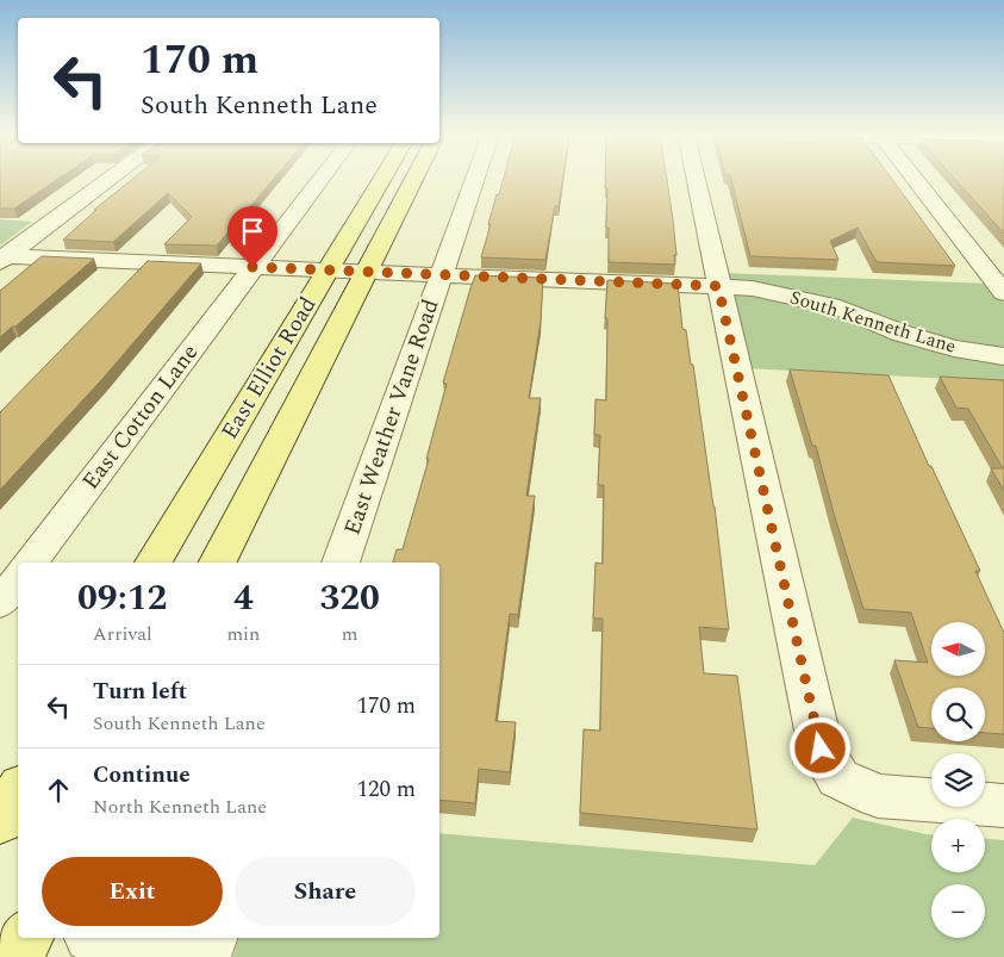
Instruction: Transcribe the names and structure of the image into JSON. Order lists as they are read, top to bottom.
{
  "streets": {
    "main road": ["East Elliot Road"],
    "street": ["South Kenneth Lane", "East Cotton Lane", "East Weather Vane Road"]
  },
  "crossings": [
    ["South Kenneth Lane", "East Elliot Road"],
    ["South Kenneth Lane", "East Cotton Lane"],
    ["South Kenneth Lane", "East Weather Vane Road"]
  ],
  "north": "left",
  "page": {
    "turn": ["170 m", "South Kenneth Lane"],
    "eta": [
      "09:12",
      "Arrival",
      "4",
      "min",
      "320",
      "m"
    ],
    "map_buttons": ["+", "−"],
    "list": [
      {
        "name": "Turn left",
        "note": "South Kenneth Lane",
        "value": "170 m"
      },
      {
        "name": "Continue",
        "note": "North Kenneth Lane",
        "value": "120 m"
      }
    ],
    "buttons": ["Exit", "Share"]
  }
}
